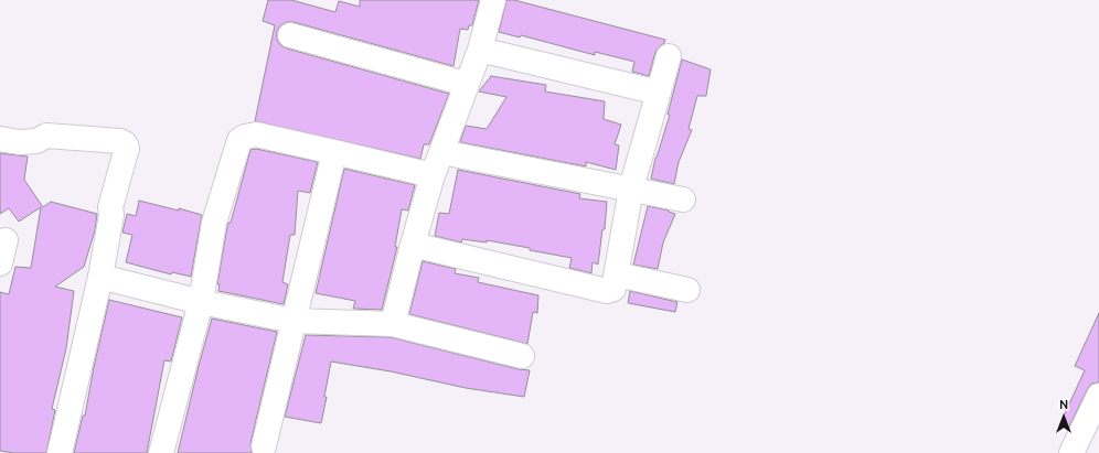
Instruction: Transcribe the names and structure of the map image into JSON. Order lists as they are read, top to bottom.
{
  "north": "top"
}
